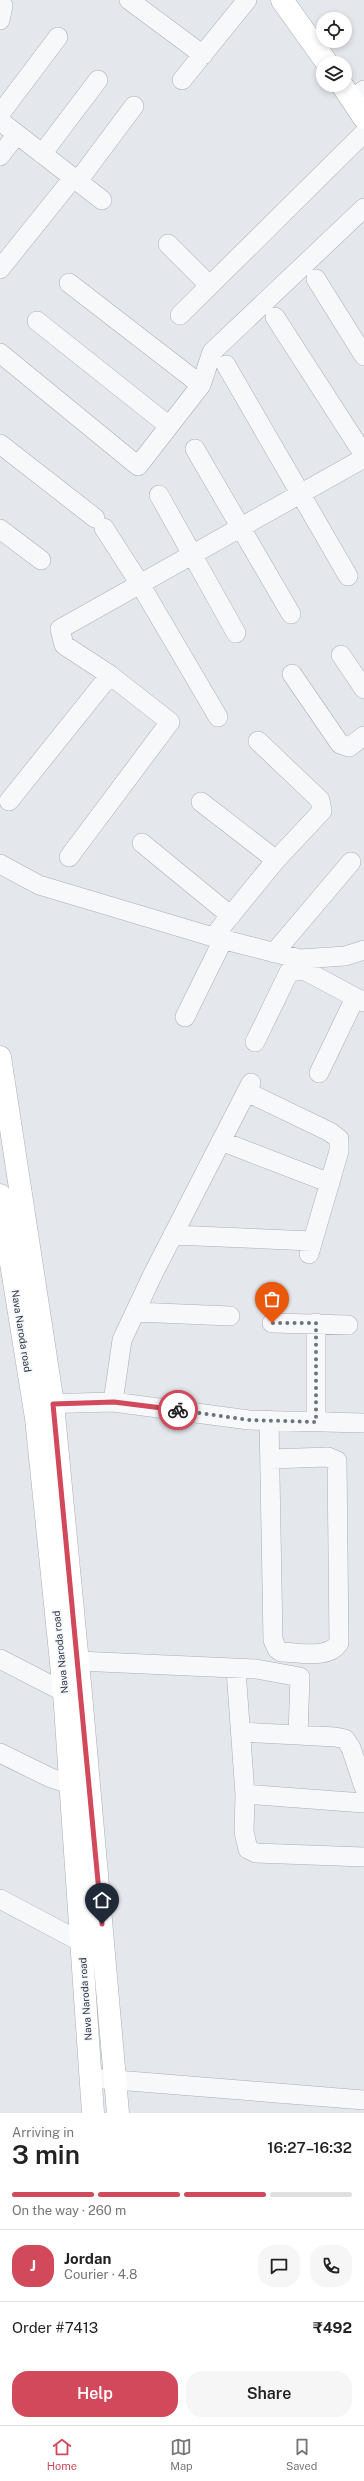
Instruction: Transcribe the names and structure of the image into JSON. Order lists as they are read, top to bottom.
{
  "streets": {
    "street": ["Nava Naroda road"]
  },
  "page": {
    "heading": ["3 min", "Arriving in", "16:27–16:32"],
    "panel": [
      "Jordan",
      "Courier · 4.8",
      "Order #7413",
      "₹492"
    ],
    "bar": "On the way · 260 m",
    "round": "J",
    "buttons": ["Help", "Share"],
    "tabs": ["Home", "Map", "Saved"]
  }
}
